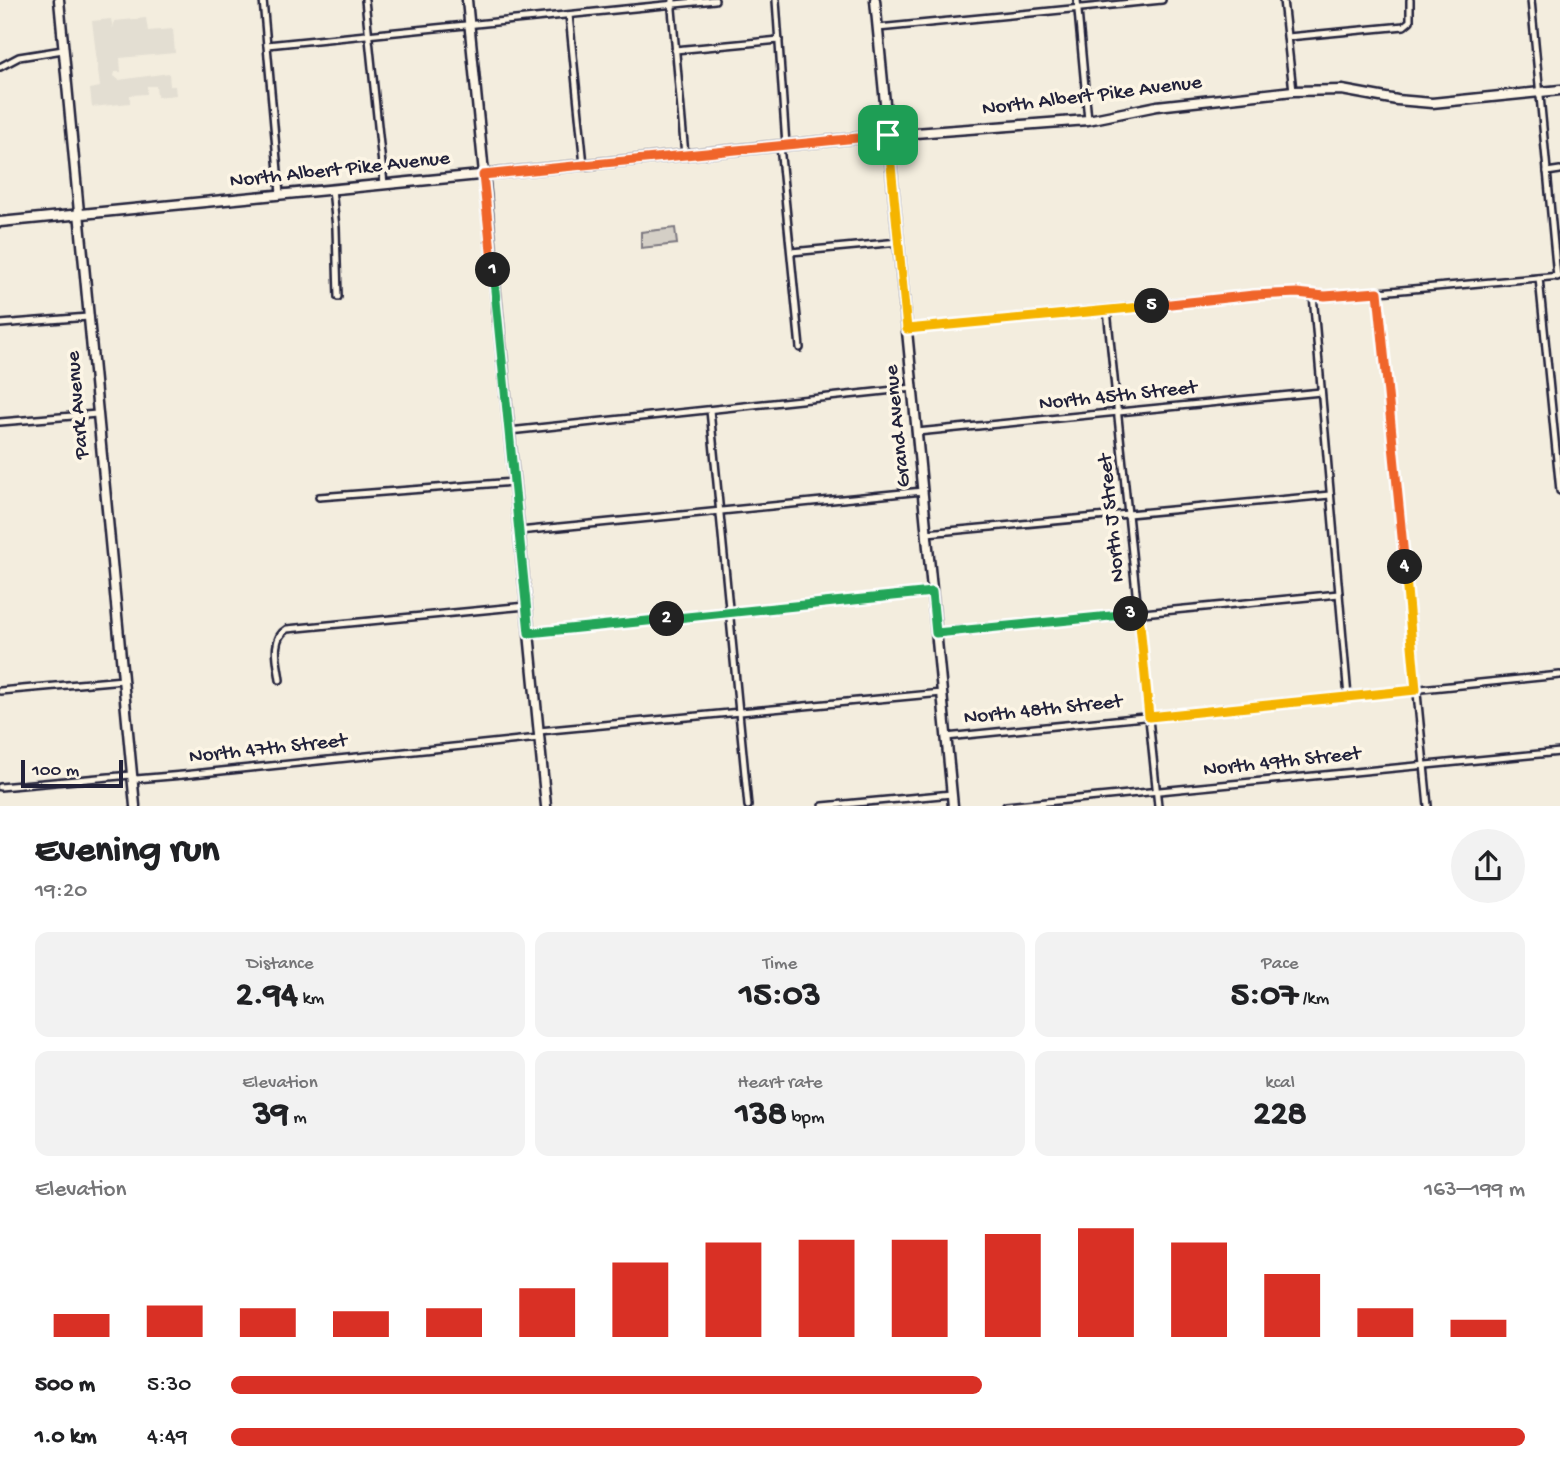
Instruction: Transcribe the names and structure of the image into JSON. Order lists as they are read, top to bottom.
{
  "streets": {
    "street": [
      "North Albert Pike Avenue",
      "North 45th Street",
      "Park Avenue",
      "Grand Avenue",
      "North J Street",
      "North 48th Street",
      "North 47th Street",
      "North 49th Street"
    ]
  },
  "crossings": [
    ["North Albert Pike Avenue", "Park Avenue"],
    ["North Albert Pike Avenue", "Grand Avenue"],
    ["North 45th Street", "Grand Avenue"],
    ["North 45th Street", "North J Street"],
    ["Park Avenue", "North 47th Street"],
    ["Grand Avenue", "North 48th Street"],
    ["Grand Avenue", "North 47th Street"],
    ["North J Street", "North 48th Street"],
    ["North J Street", "North 49th Street"]
  ],
  "scale_bar": "100 m",
  "page": {
    "pins": [
      "1",
      "5",
      "4",
      "3",
      "2"
    ],
    "scale": "100 m",
    "heading": ["Evening run", "19:20"],
    "stats": [
      ["Distance", "2.94 km"],
      ["Time", "15:03"],
      ["Pace", "5:07 /km"],
      ["Elevation", "39 m"],
      ["Heart rate", "138 bpm"],
      ["kcal", "228"]
    ],
    "chart": ["Elevation", "163–199 m"],
    "list": [
      {
        "name": "500 m",
        "note": "5:30"
      },
      {
        "name": "1.0 km",
        "note": "4:49"
      }
    ]
  }
}
